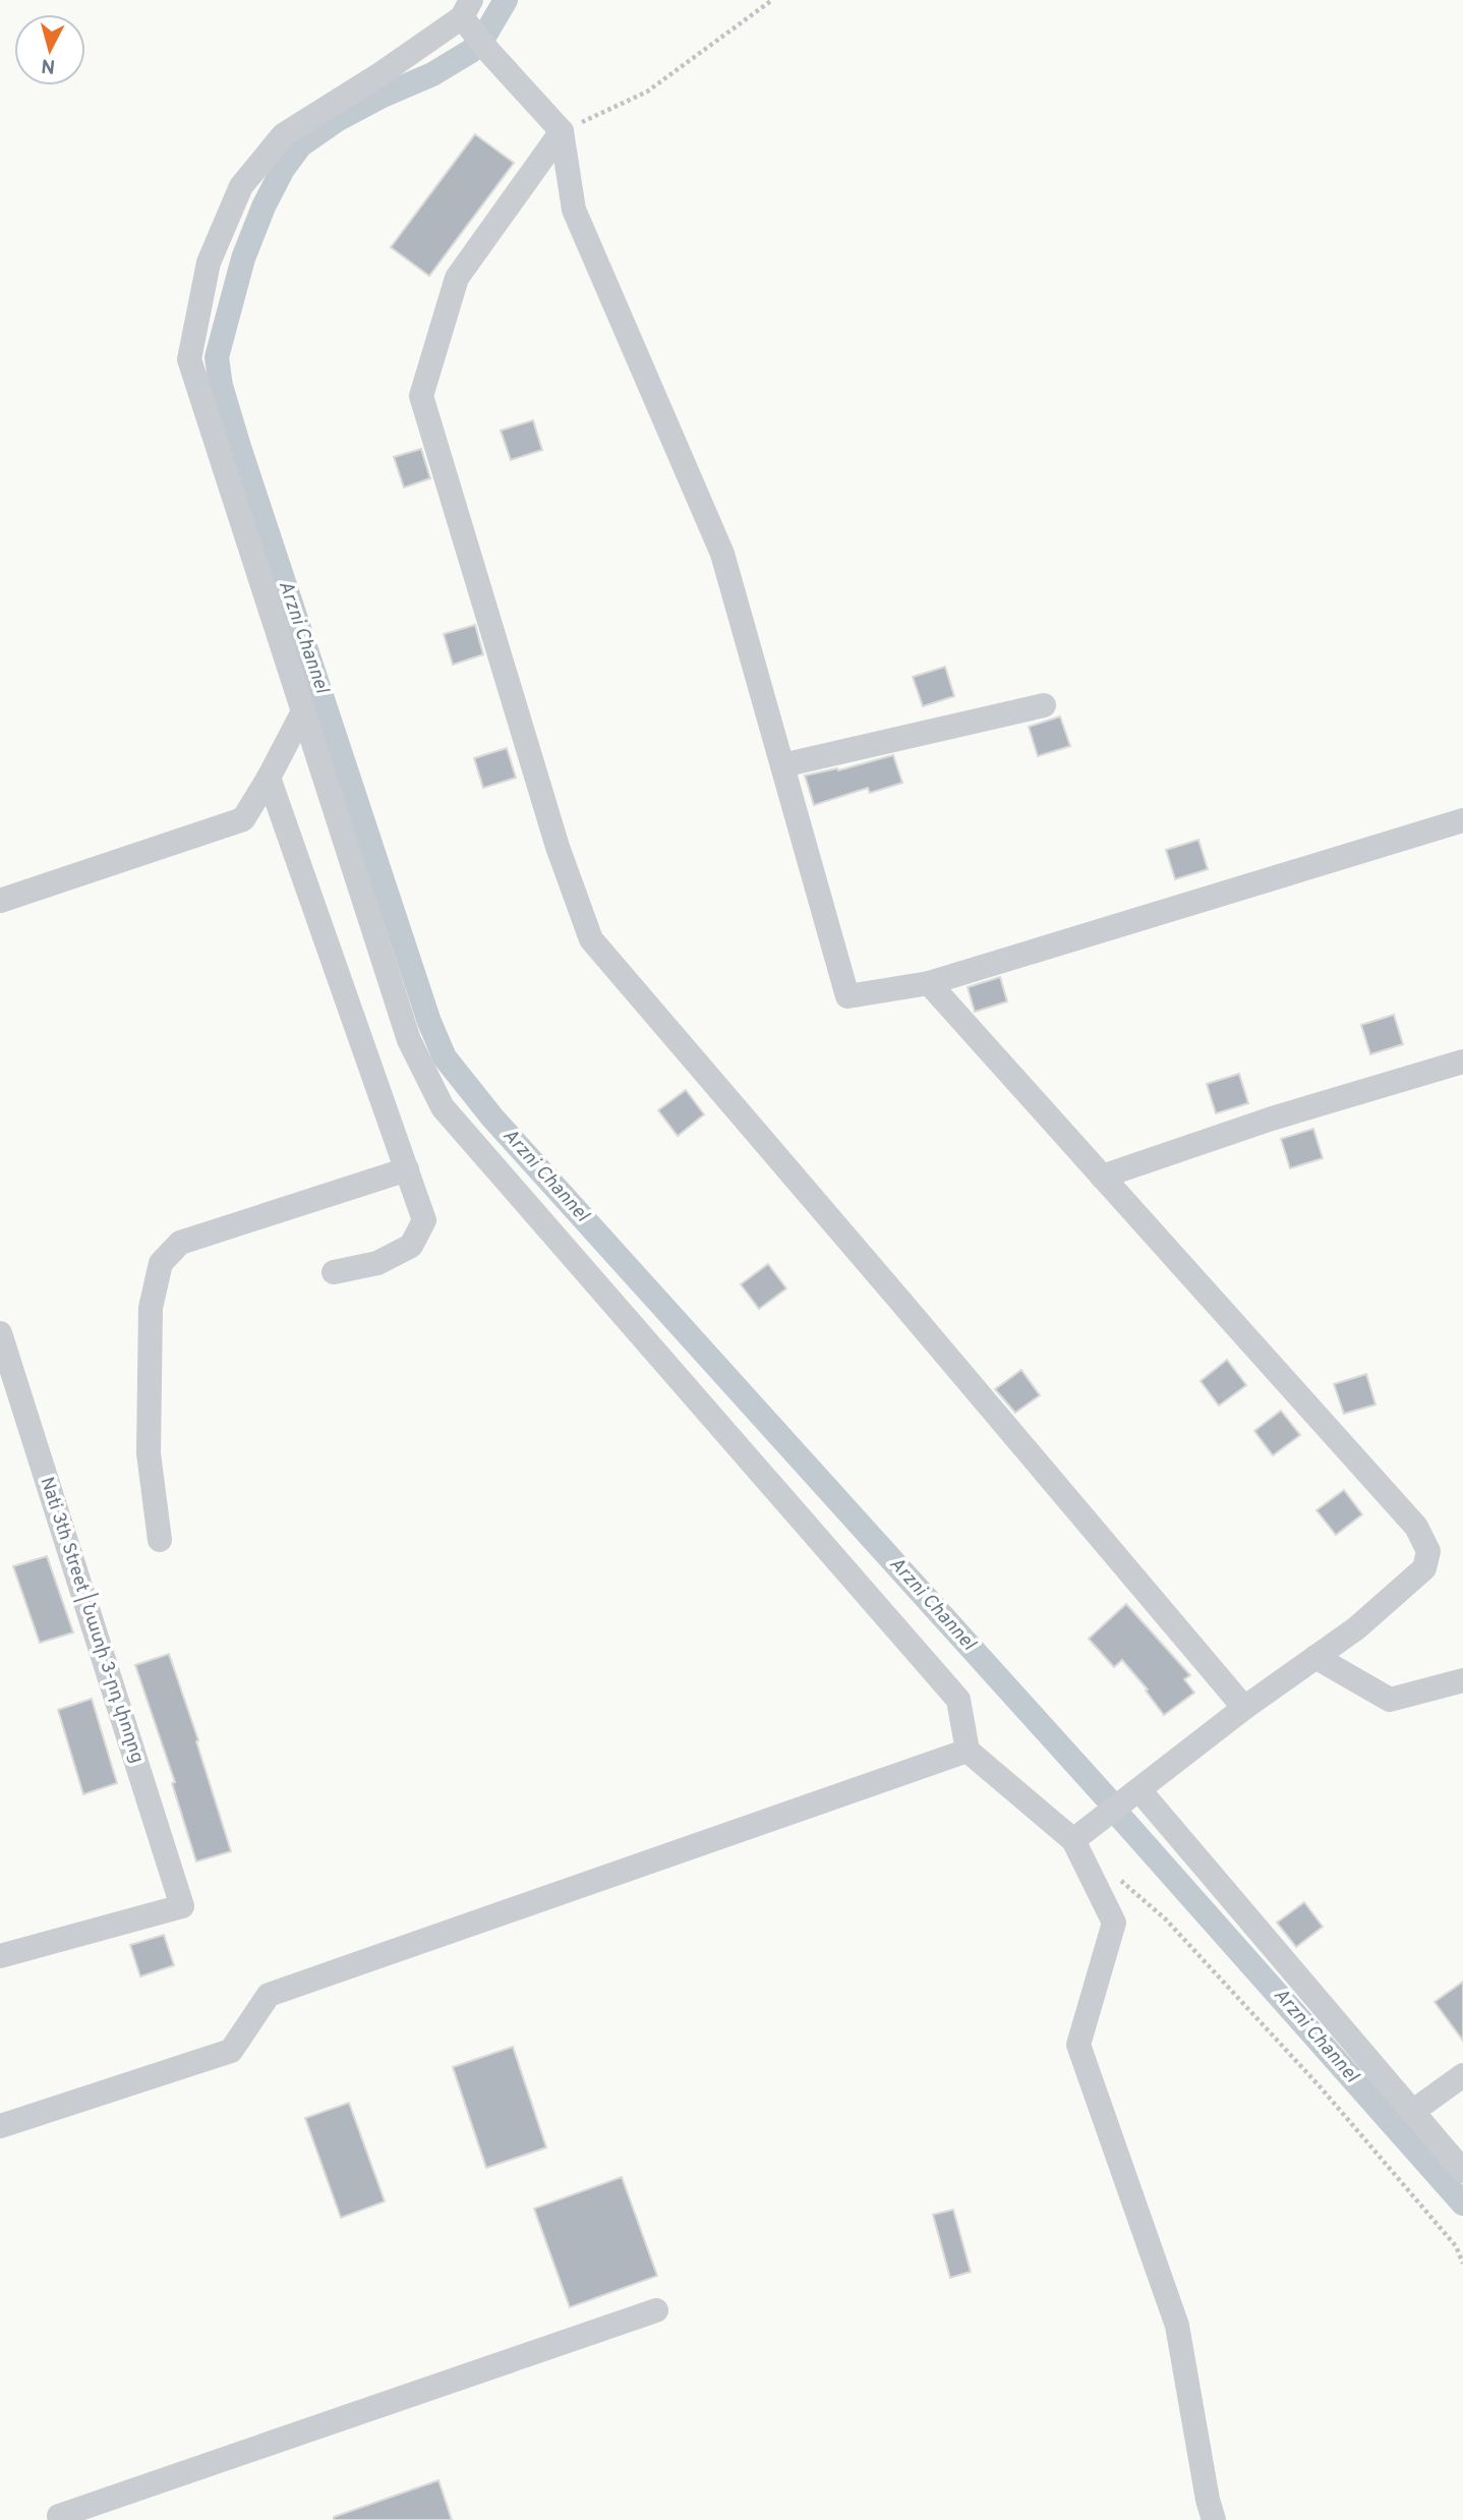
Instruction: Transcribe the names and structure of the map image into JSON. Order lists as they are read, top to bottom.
{
  "streets": {
    "street": ["Nati 3th Street | Նատի 3-րդ փողոց"]
  },
  "water": ["Arzni Channel"],
  "north": "bottom"
}
